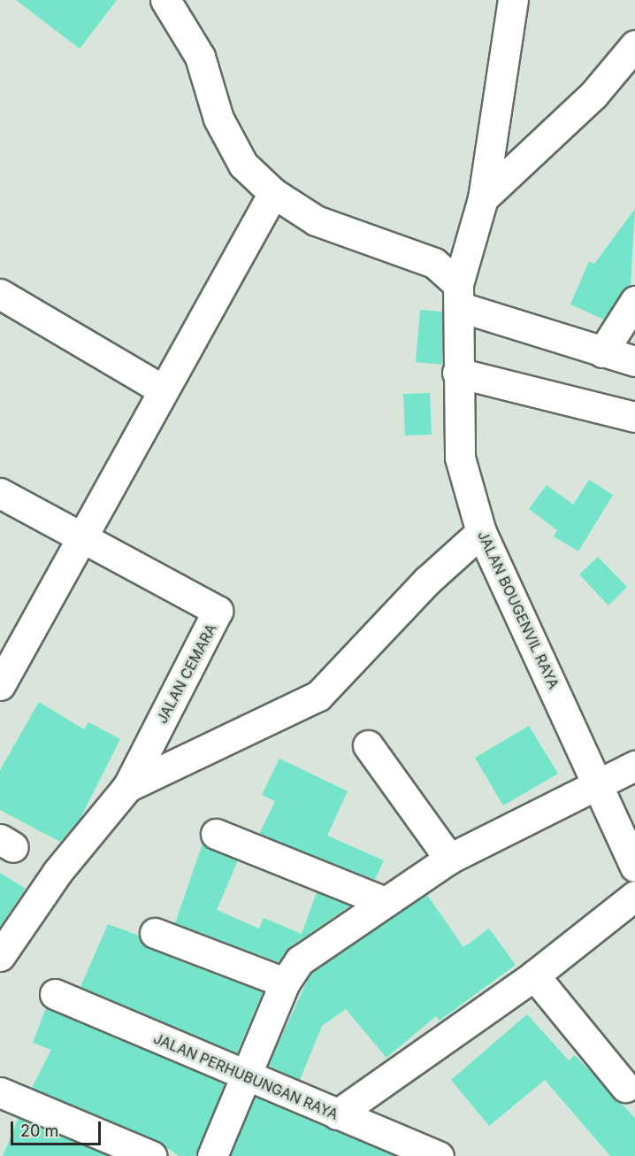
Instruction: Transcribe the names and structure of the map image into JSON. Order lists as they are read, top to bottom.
{
  "streets": {
    "street": ["JALAN BOUGENVIL RAYA", "JALAN CEMARA", "JALAN PERHUBUNGAN RAYA"]
  },
  "scale_bar": "20 m"
}
